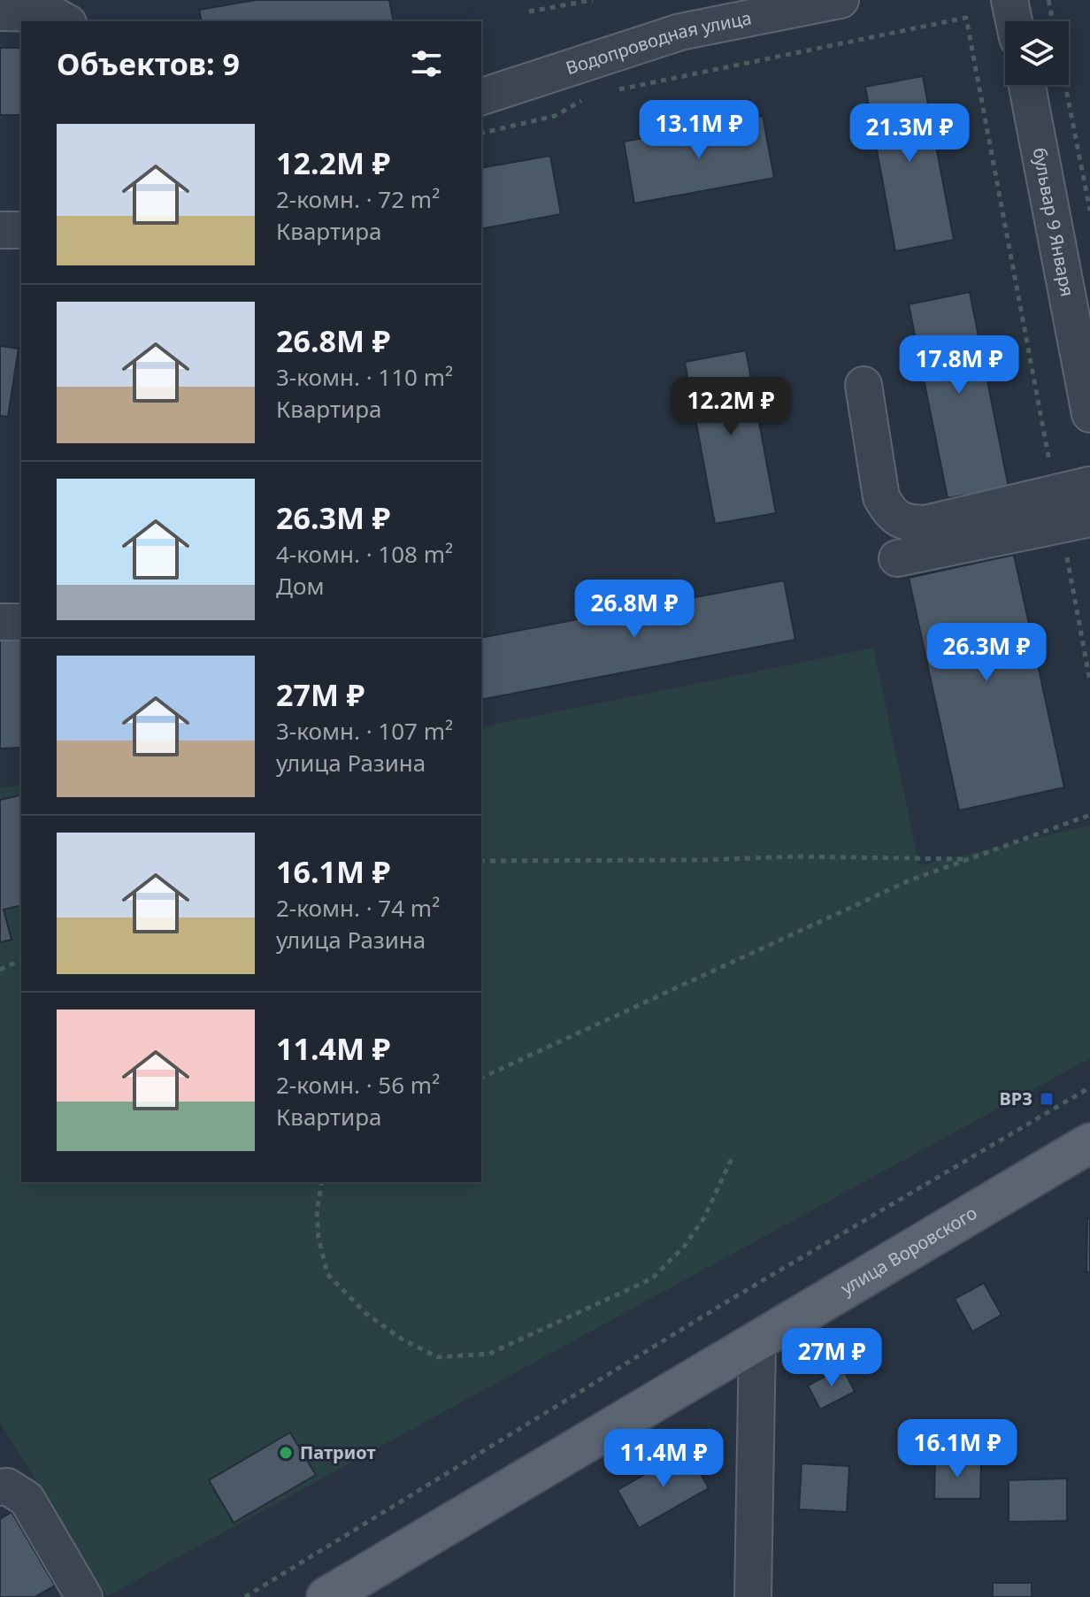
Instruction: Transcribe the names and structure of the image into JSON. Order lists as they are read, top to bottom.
{
  "streets": {
    "main road": ["улица Воровского"],
    "street": ["Водопроводная улица", "бульвар 9 Января"]
  },
  "places": {
    "transit": ["ВРЗ"],
    "other": ["Патриот"]
  },
  "page": {
    "heading": "Объектов: 9",
    "price": [
      "13.1M ₽",
      "21.3M ₽",
      "17.8M ₽",
      "12.2M ₽",
      "26.8M ₽",
      "26.3M ₽",
      "27M ₽",
      "16.1M ₽",
      "11.4M ₽"
    ],
    "list": [
      {
        "name": "12.2M ₽",
        "note": "2-комн. · 72 m² · Квартира"
      },
      {
        "name": "26.8M ₽",
        "note": "3-комн. · 110 m² · Квартира"
      },
      {
        "name": "26.3M ₽",
        "note": "4-комн. · 108 m² · Дом"
      },
      {
        "name": "27M ₽",
        "note": "3-комн. · 107 m² · улица Разина"
      },
      {
        "name": "16.1M ₽",
        "note": "2-комн. · 74 m² · улица Разина"
      },
      {
        "name": "11.4M ₽",
        "note": "2-комн. · 56 m² · Квартира"
      }
    ]
  }
}
